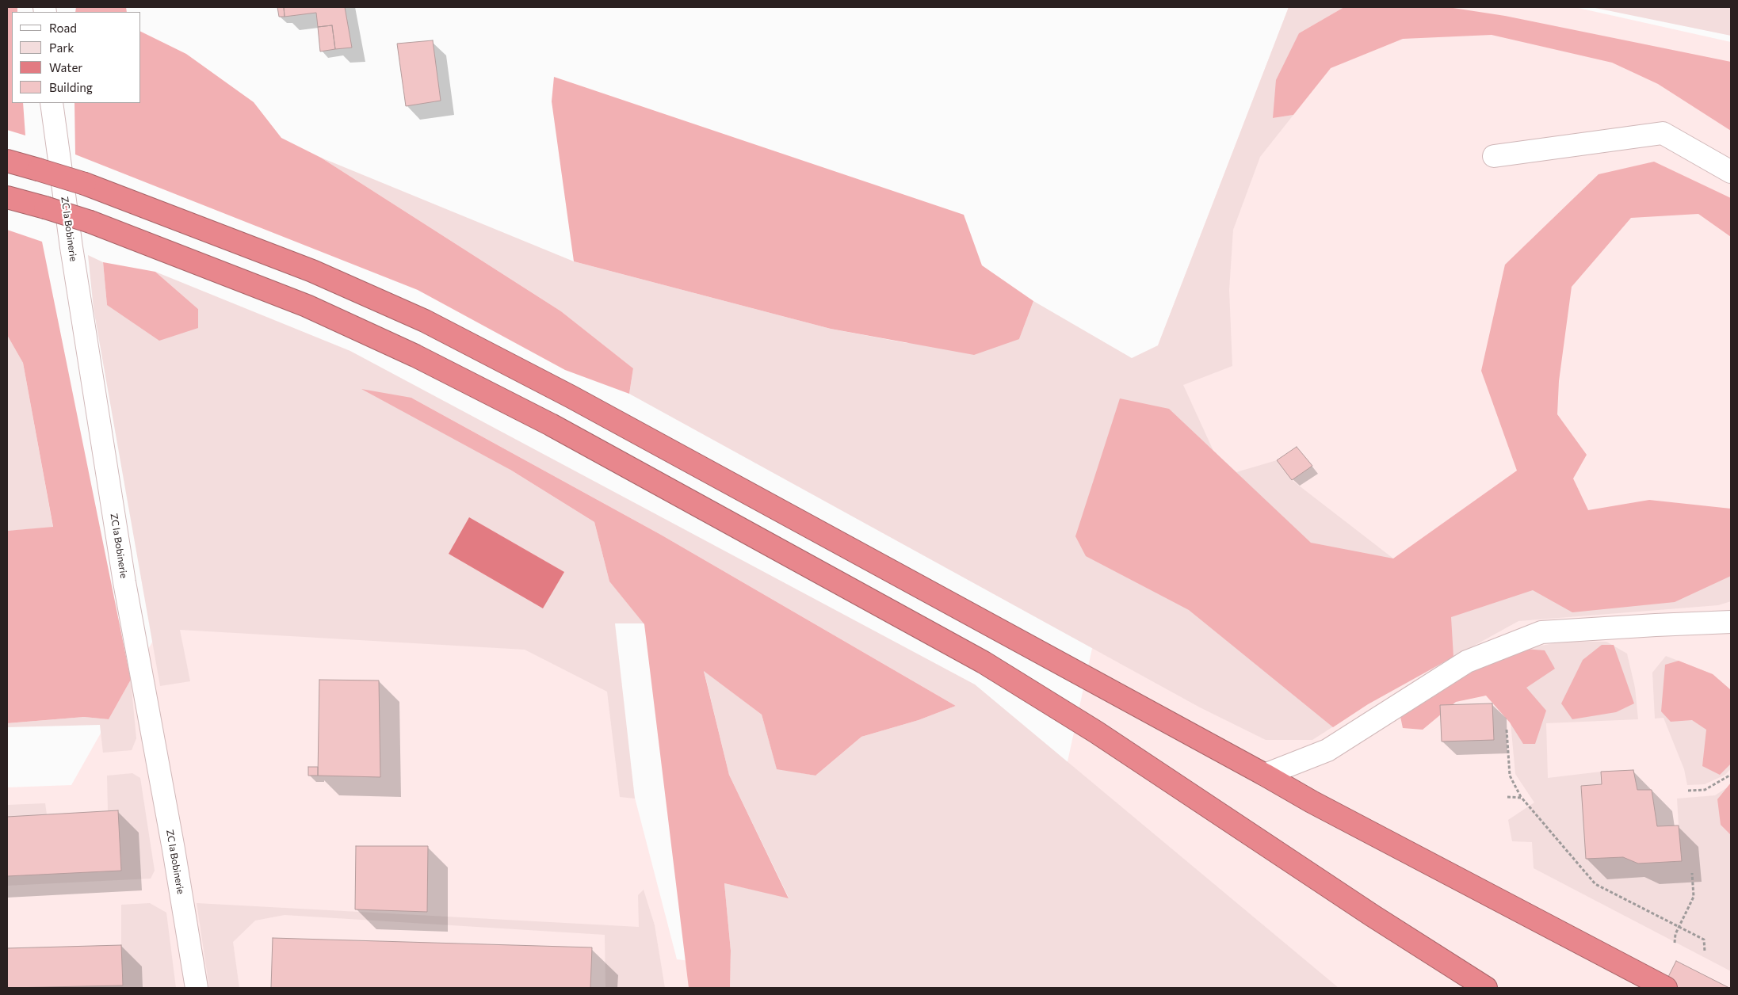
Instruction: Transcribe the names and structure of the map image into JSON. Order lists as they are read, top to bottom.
{
  "streets": {
    "street": ["ZC la Bobinerie"]
  },
  "legend": [
    "Road",
    "Park",
    "Water",
    "Building"
  ]
}
